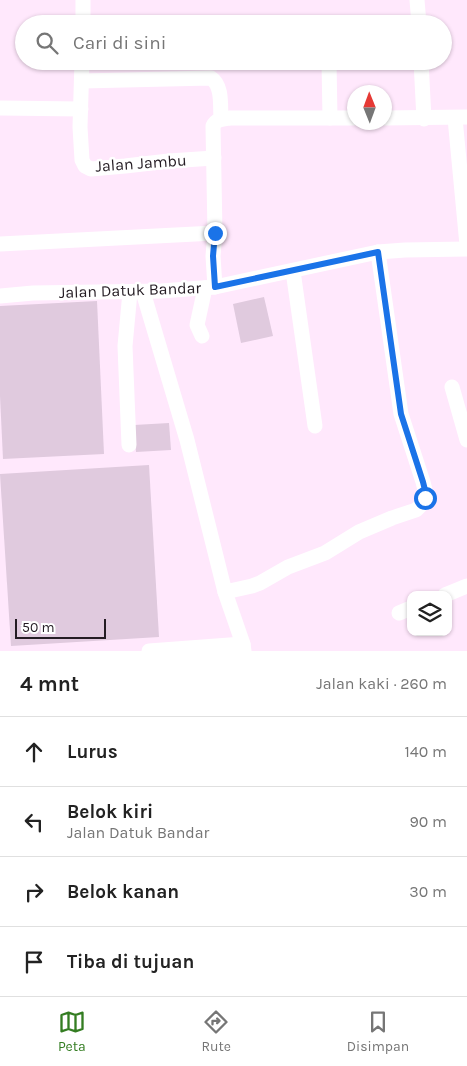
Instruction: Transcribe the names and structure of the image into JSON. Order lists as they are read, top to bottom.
{
  "streets": {
    "street": ["Jalan Jambu", "Jalan Datuk Bandar"]
  },
  "scale_bar": "50 m",
  "north": "top",
  "page": {
    "search": "Cari di sini",
    "scale": "50 m",
    "heading": ["4 mnt", "Jalan kaki · 260 m"],
    "list": [
      ["Lurus", "140 m"],
      ["Belok kiri", "Jalan Datuk Bandar", "90 m"],
      ["Belok kanan", "30 m"],
      "Tiba di tujuan"
    ],
    "nav": ["Peta", "Rute", "Disimpan"]
  }
}
